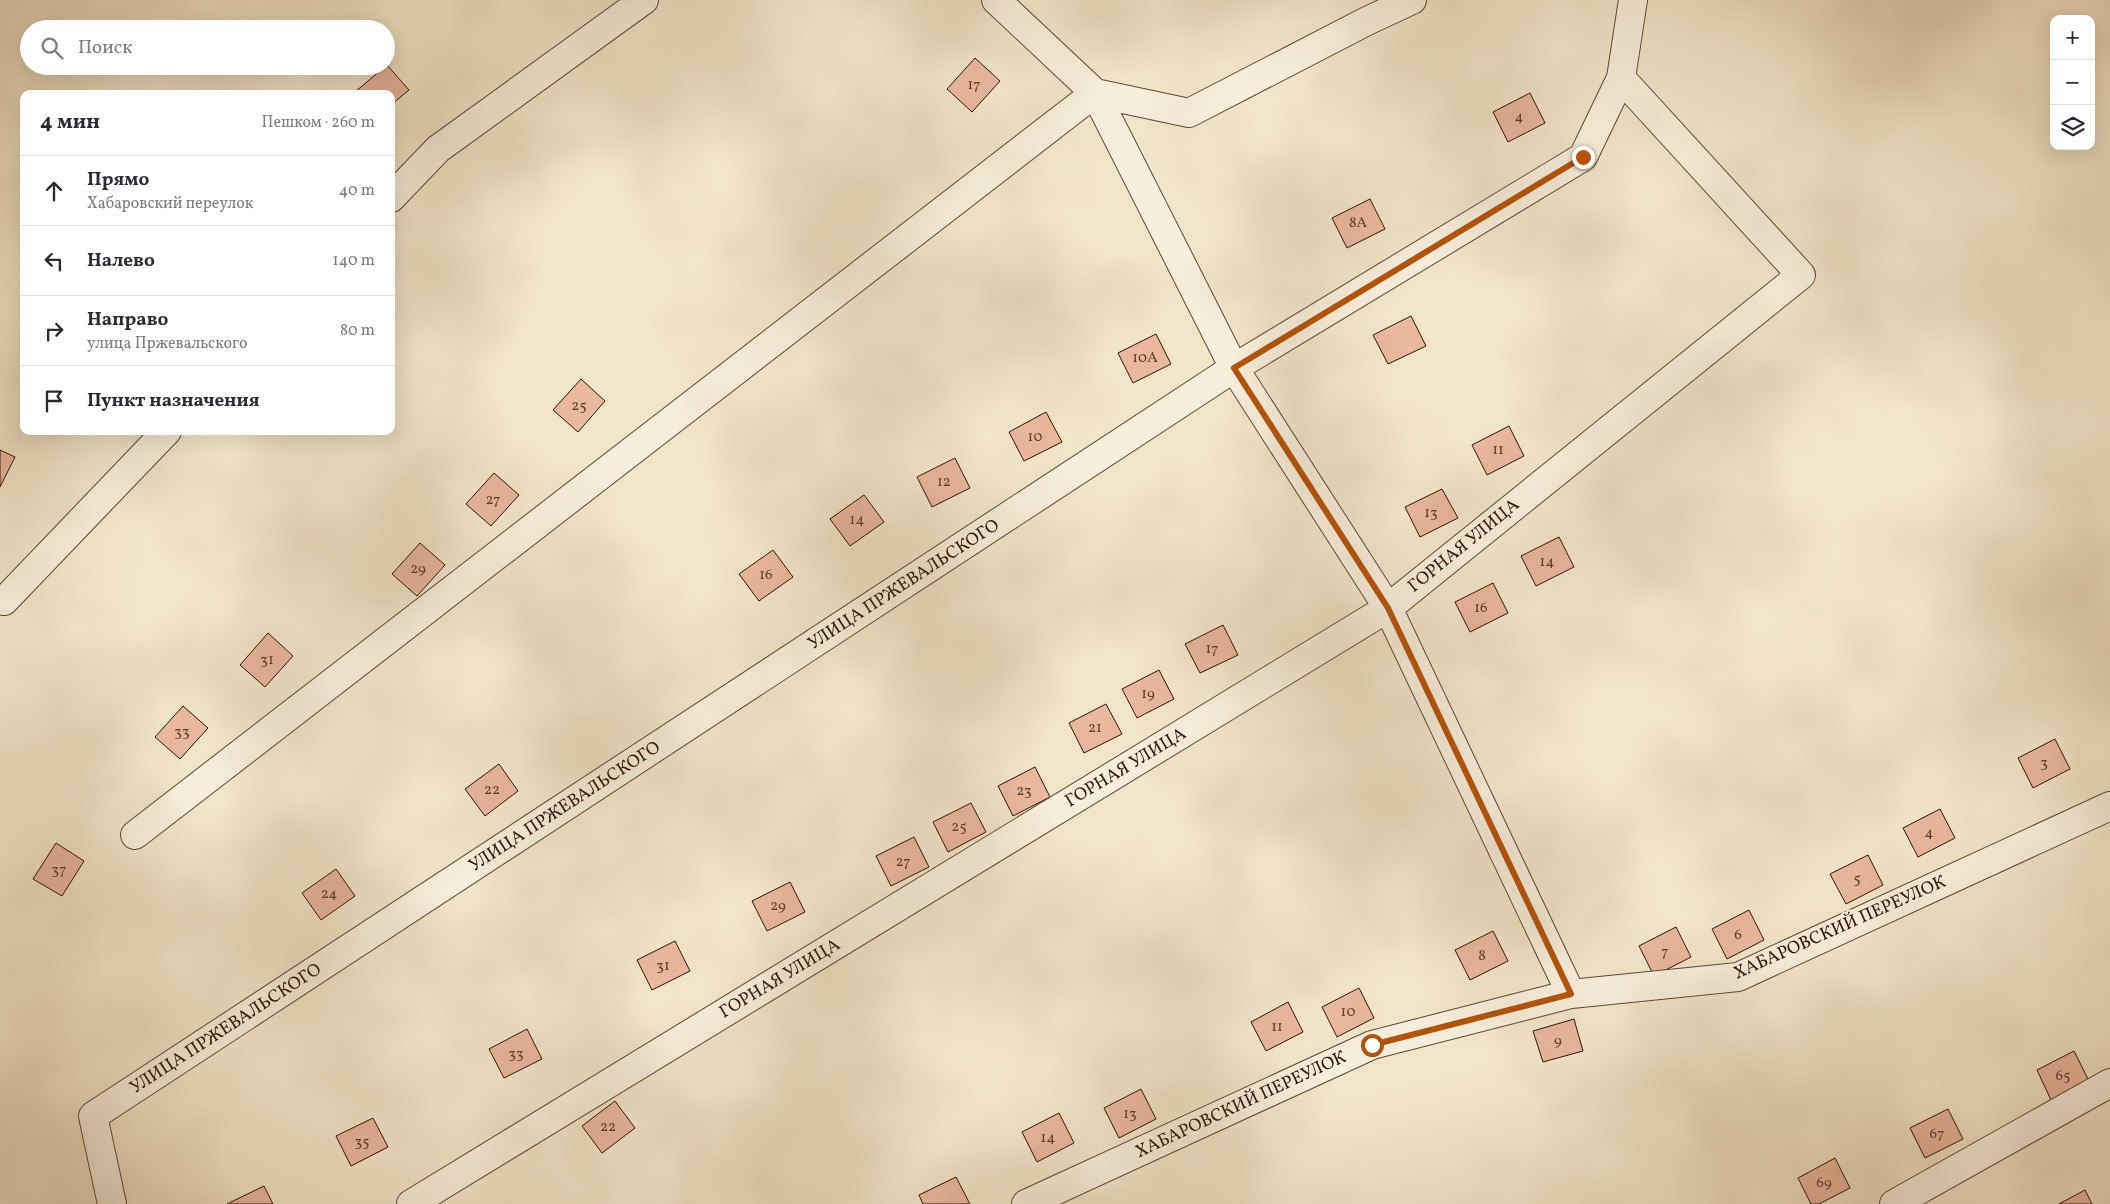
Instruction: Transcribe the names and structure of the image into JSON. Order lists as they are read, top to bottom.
{
  "streets": {
    "street": ["ГОРНАЯ УЛИЦА", "УЛИЦА ПРЖЕВАЛЬСКОГО", "ХАБАРОВСКИЙ ПЕРЕУЛОК"]
  },
  "crossings": [
    ["ГОРНАЯ УЛИЦА", "УЛИЦА ПРЖЕВАЛЬСКОГО"]
  ],
  "house_numbers": [
    "17",
    "4",
    "8А",
    "10А",
    "25",
    "10",
    "11",
    "12",
    "27",
    "13",
    "14",
    "14",
    "29",
    "16",
    "16",
    "17",
    "31",
    "19",
    "21",
    "33",
    "3",
    "22",
    "23",
    "25",
    "4",
    "27",
    "37",
    "5",
    "24",
    "29",
    "6",
    "7",
    "8",
    "31",
    "10",
    "11",
    "9",
    "33",
    "65",
    "13",
    "22",
    "67",
    "14",
    "35",
    "69"
  ],
  "page": {
    "map_buttons": ["+", "−"],
    "search": "Поиск",
    "heading": ["4 мин", "Пешком · 260 m"],
    "list": [
      ["Прямо", "Хабаровский переулок", "40 m"],
      ["Налево", "140 m"],
      ["Направо", "улица Пржевальского", "80 m"],
      "Пункт назначения"
    ]
  }
}
